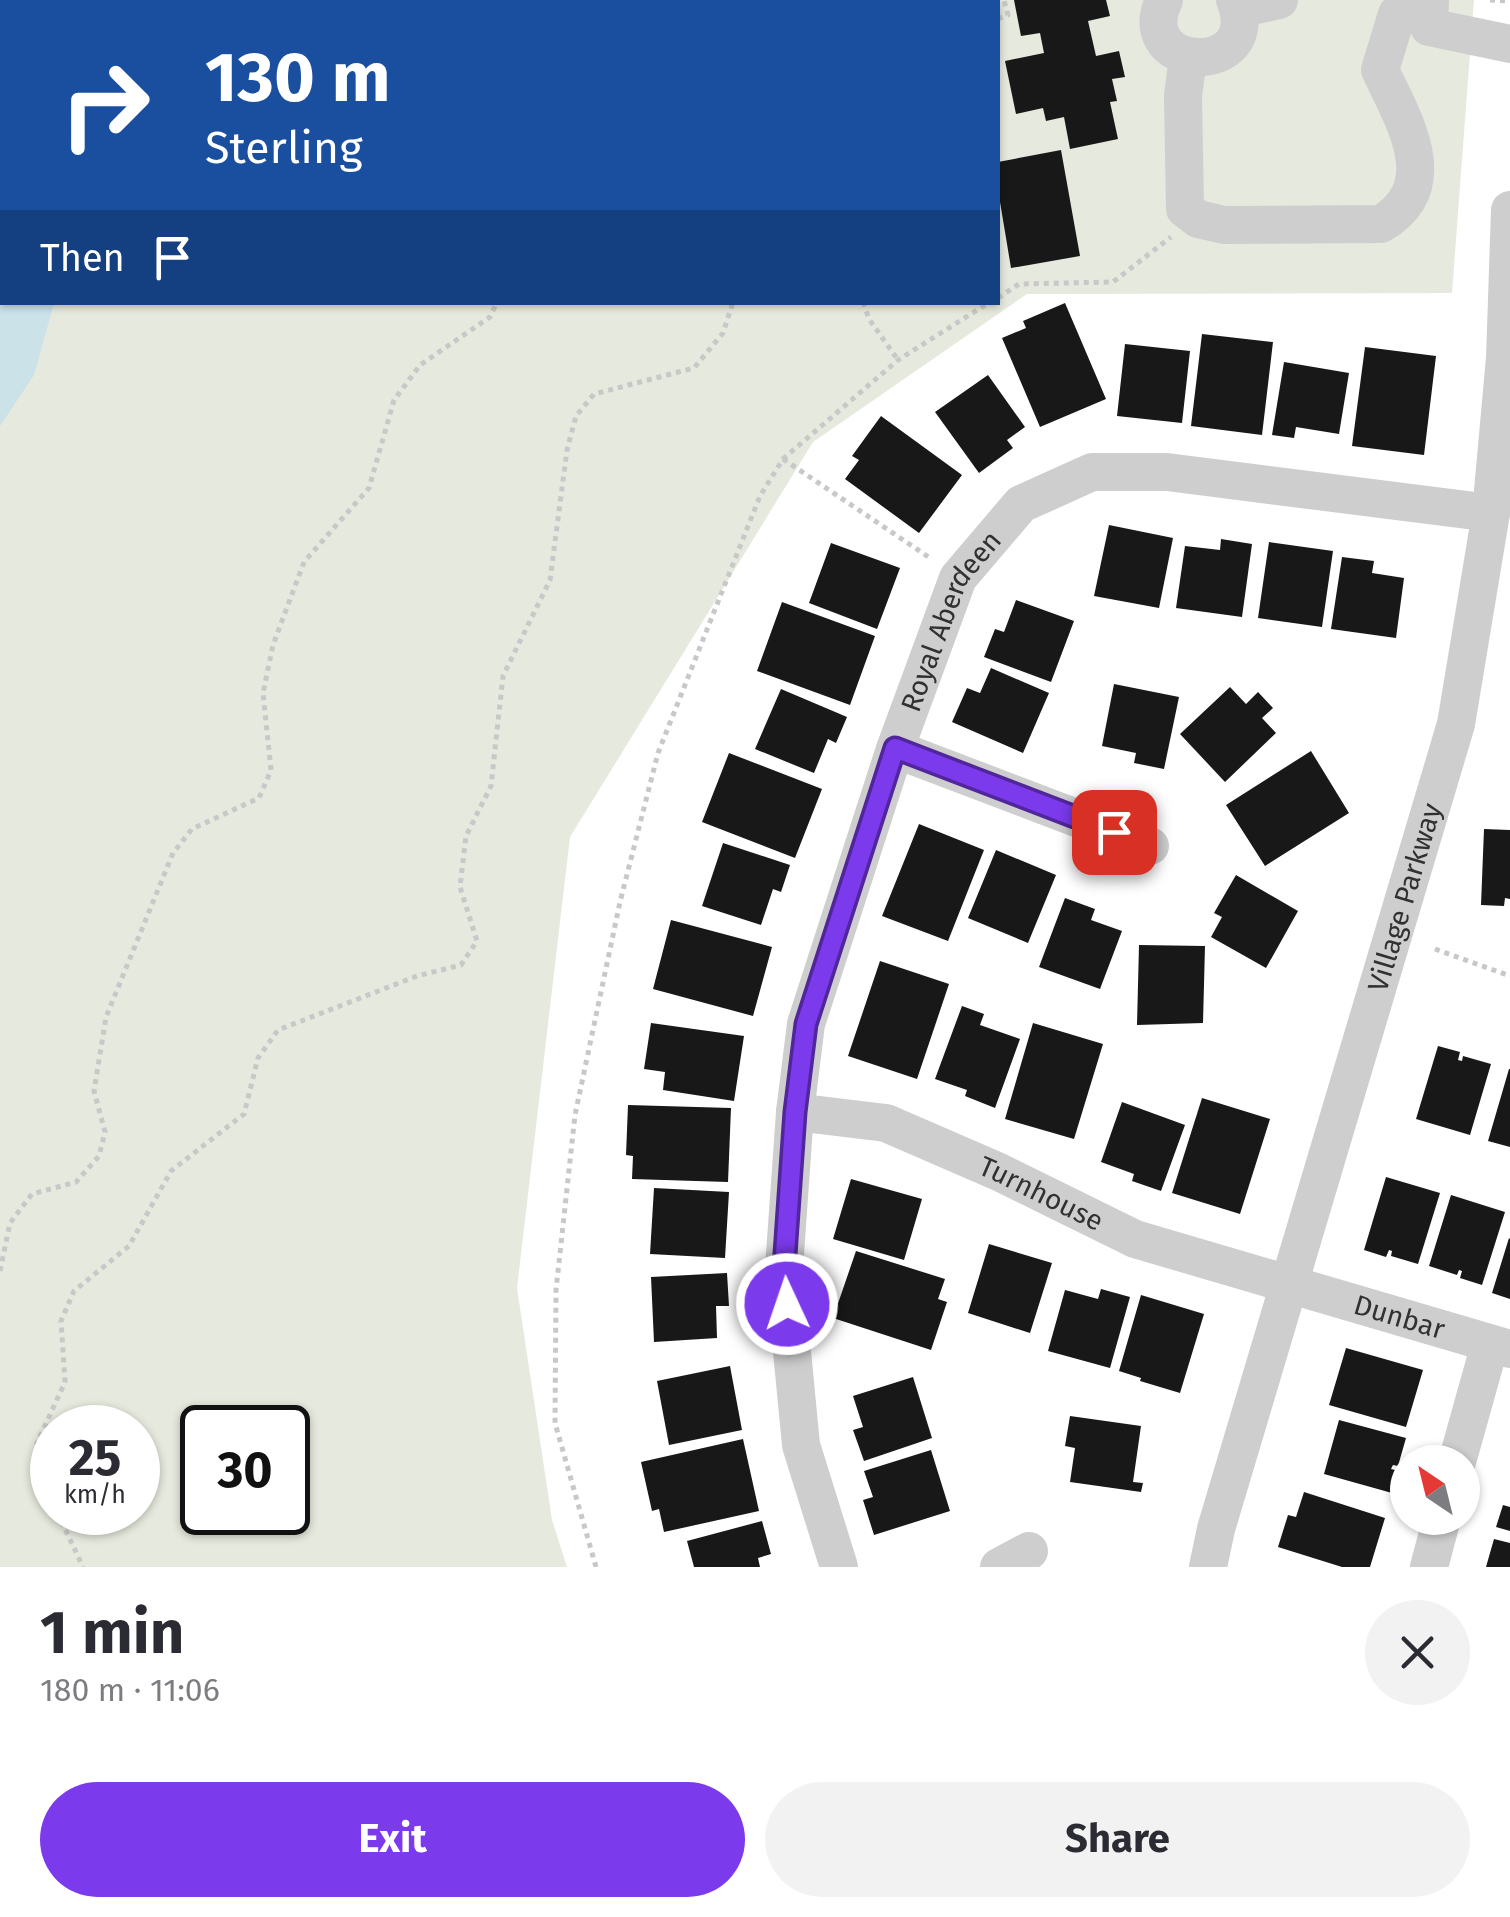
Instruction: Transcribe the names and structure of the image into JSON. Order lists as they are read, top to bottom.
{
  "streets": {
    "street": [
      "Royal Aberdeen",
      "Village Parkway",
      "Turnhouse",
      "Dunbar"
    ]
  },
  "crossings": [
    ["Royal Aberdeen", "Village Parkway"],
    ["Royal Aberdeen", "Turnhouse"],
    ["Village Parkway", "Turnhouse"],
    ["Village Parkway", "Dunbar"],
    ["Turnhouse", "Dunbar"]
  ],
  "north": "top left",
  "page": {
    "turn": ["130 m", "Sterling"],
    "then": "Then",
    "speed": "25 km/h",
    "limit": "30",
    "heading": ["1 min", "180 m · 11:06"],
    "buttons": ["Exit", "Share"]
  }
}
